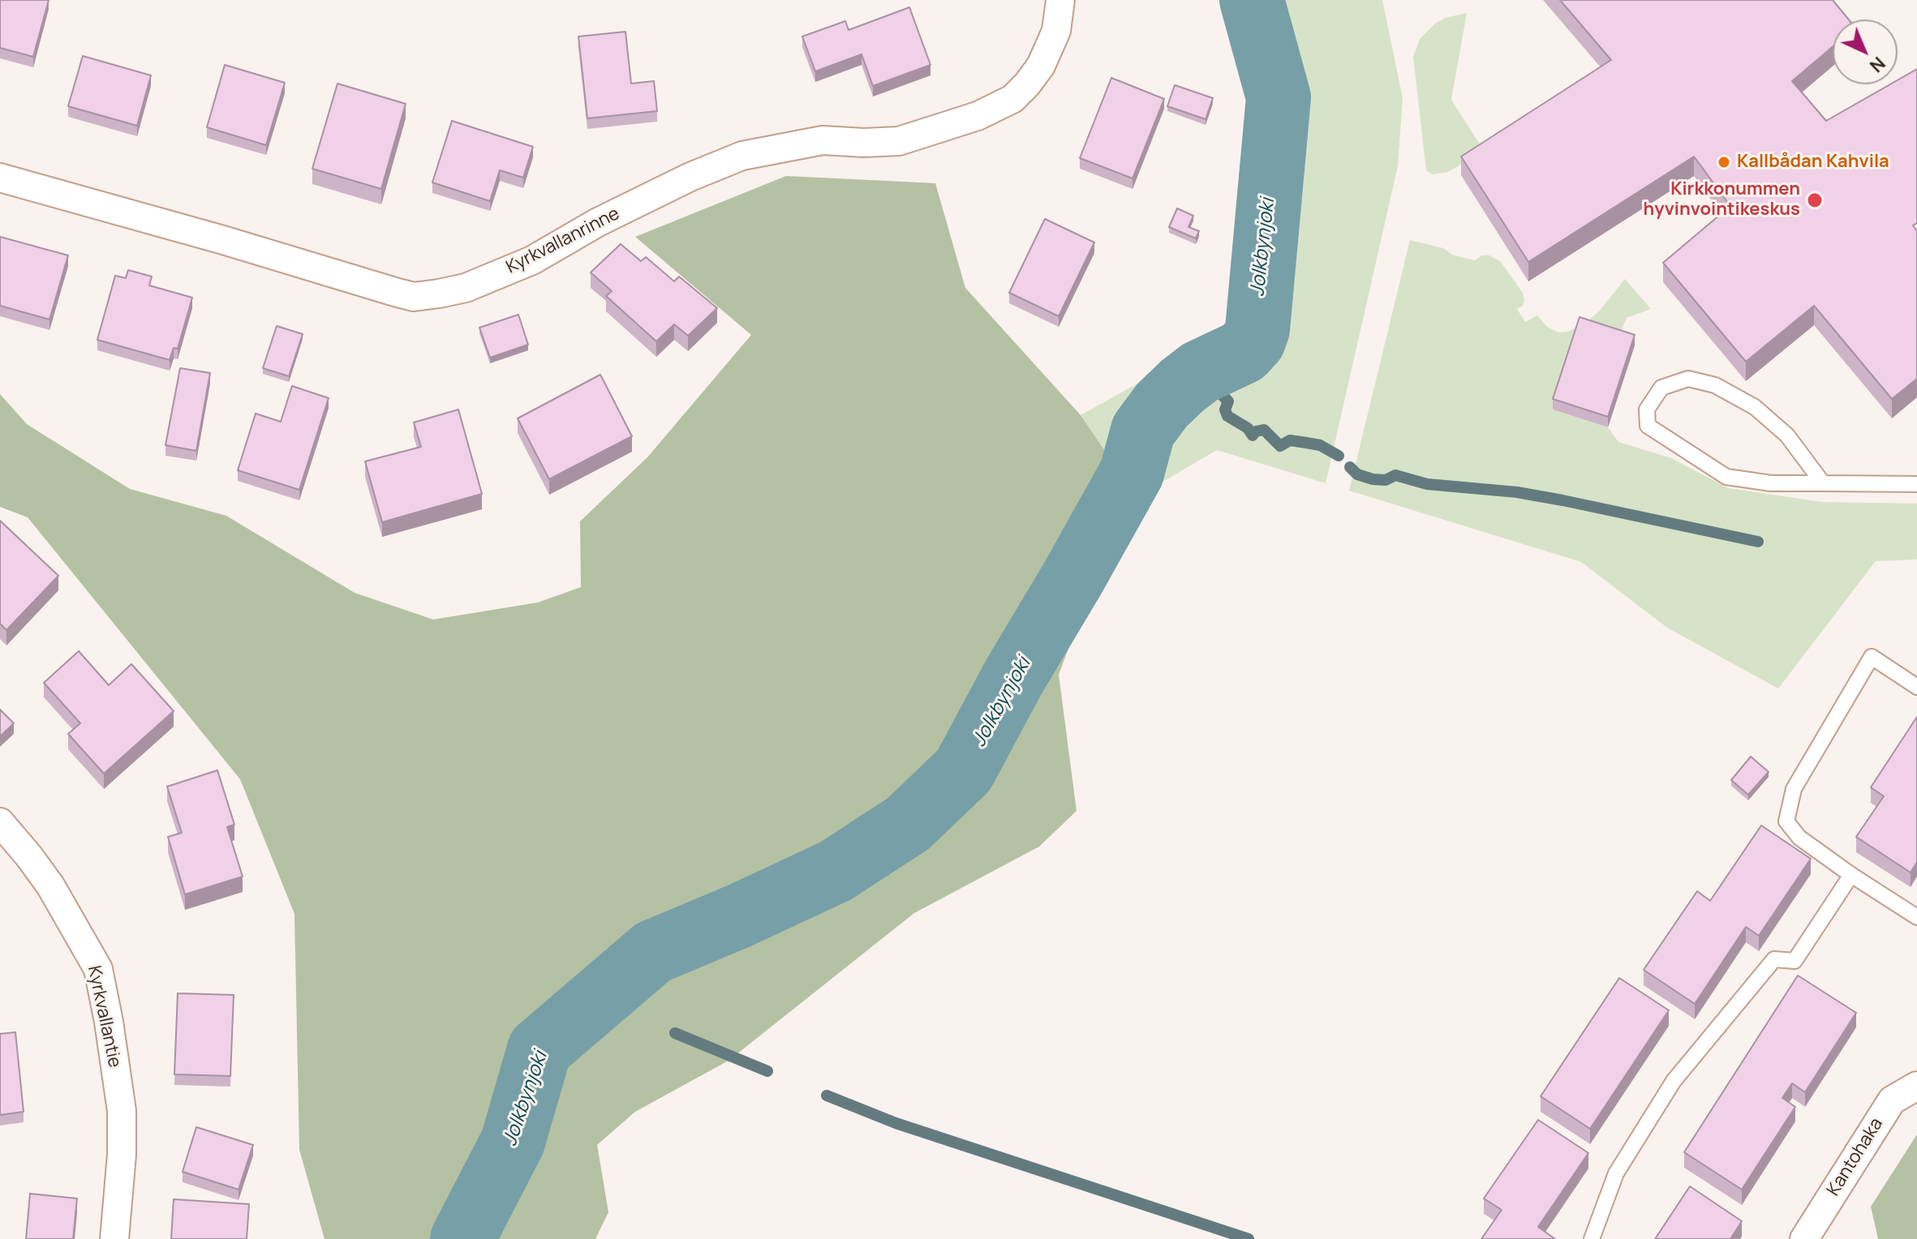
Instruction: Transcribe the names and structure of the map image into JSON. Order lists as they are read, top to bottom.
{
  "streets": {
    "street": ["Kyrkvallanrinne", "Kyrkvallantie", "Kantohaka"]
  },
  "water": ["Jolkbynjoki"],
  "places": ["Kallbådan Kahvila", "Kirkkonummen hyvinvointikeskus"],
  "north": "bottom right"
}
